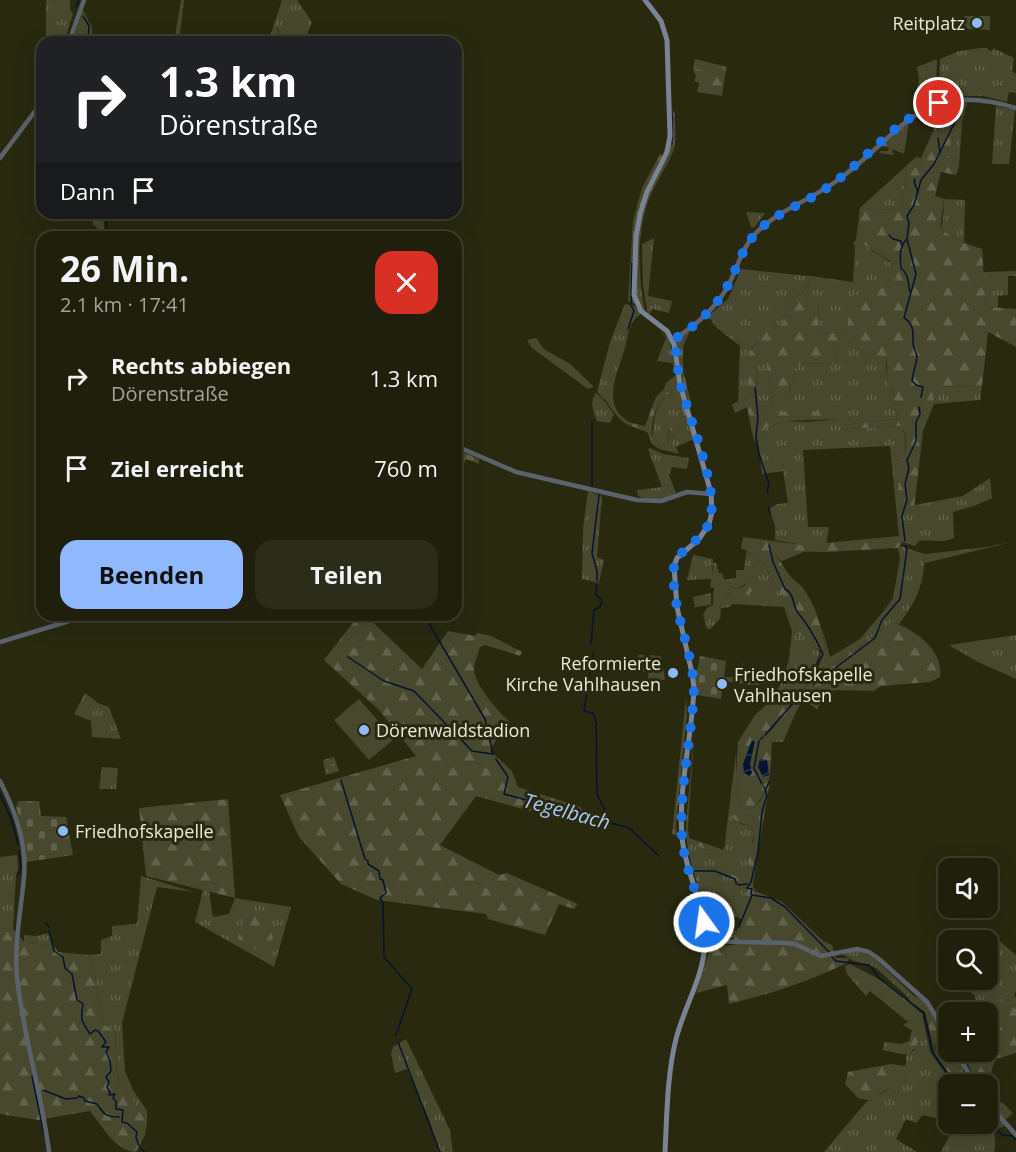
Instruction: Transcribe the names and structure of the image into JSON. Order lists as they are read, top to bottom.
{
  "water": ["Tegelbach"],
  "places": [
    "Reitplatz",
    "Reformierte Kirche Vahlhausen",
    "Friedhofskapelle Vahlhausen",
    "Dörenwaldstadion",
    "Friedhofskapelle"
  ],
  "page": {
    "turn": ["1.3 km", "Dörenstraße"],
    "then": "Dann",
    "heading": ["26 Min.", "2.1 km · 17:41"],
    "list": [
      {
        "name": "Rechts abbiegen",
        "note": "Dörenstraße",
        "value": "1.3 km"
      },
      {
        "name": "Ziel erreicht",
        "value": "760 m"
      }
    ],
    "buttons": ["Beenden", "Teilen"],
    "map_buttons": ["+", "−"]
  }
}
